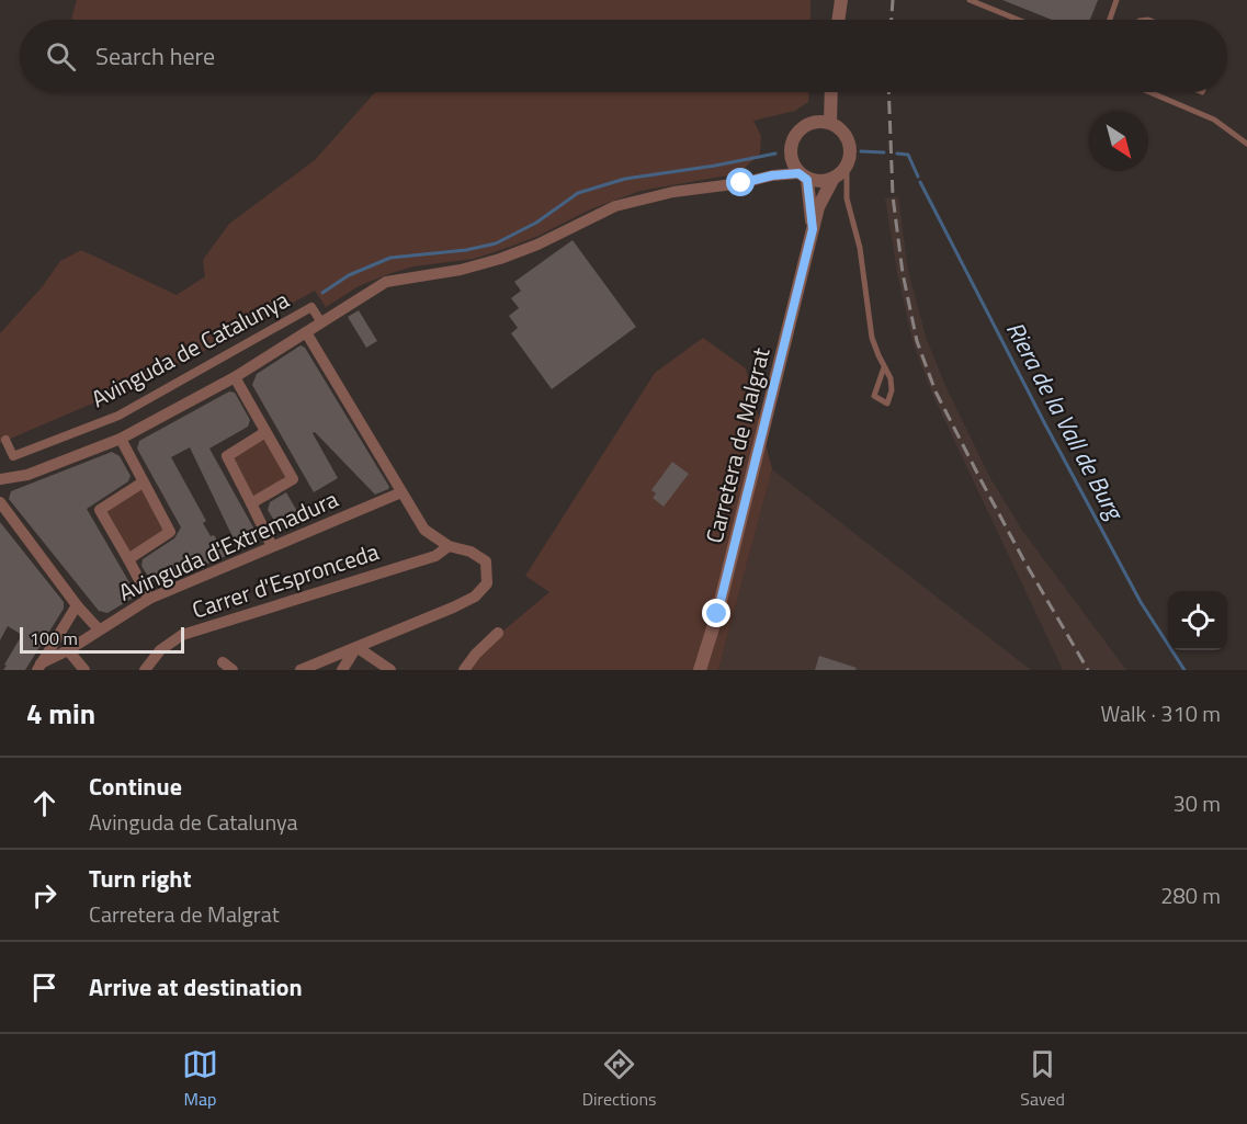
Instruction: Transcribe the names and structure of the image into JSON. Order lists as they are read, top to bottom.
{
  "streets": {
    "street": [
      "Avinguda de Catalunya",
      "Carretera de Malgrat",
      "Avinguda d'Extremadura",
      "Carrer d'Espronceda"
    ]
  },
  "crossings": [
    ["Avinguda de Catalunya", "Carretera de Malgrat"]
  ],
  "water": ["Riera de la Vall de Burg"],
  "scale_bar": "100 m",
  "north": "bottom right",
  "page": {
    "search": "Search here",
    "scale": "100 m",
    "heading": ["4 min", "Walk · 310 m"],
    "list": [
      ["Continue", "Avinguda de Catalunya", "30 m"],
      ["Turn right", "Carretera de Malgrat", "280 m"],
      "Arrive at destination"
    ],
    "nav": ["Map", "Directions", "Saved"]
  }
}
